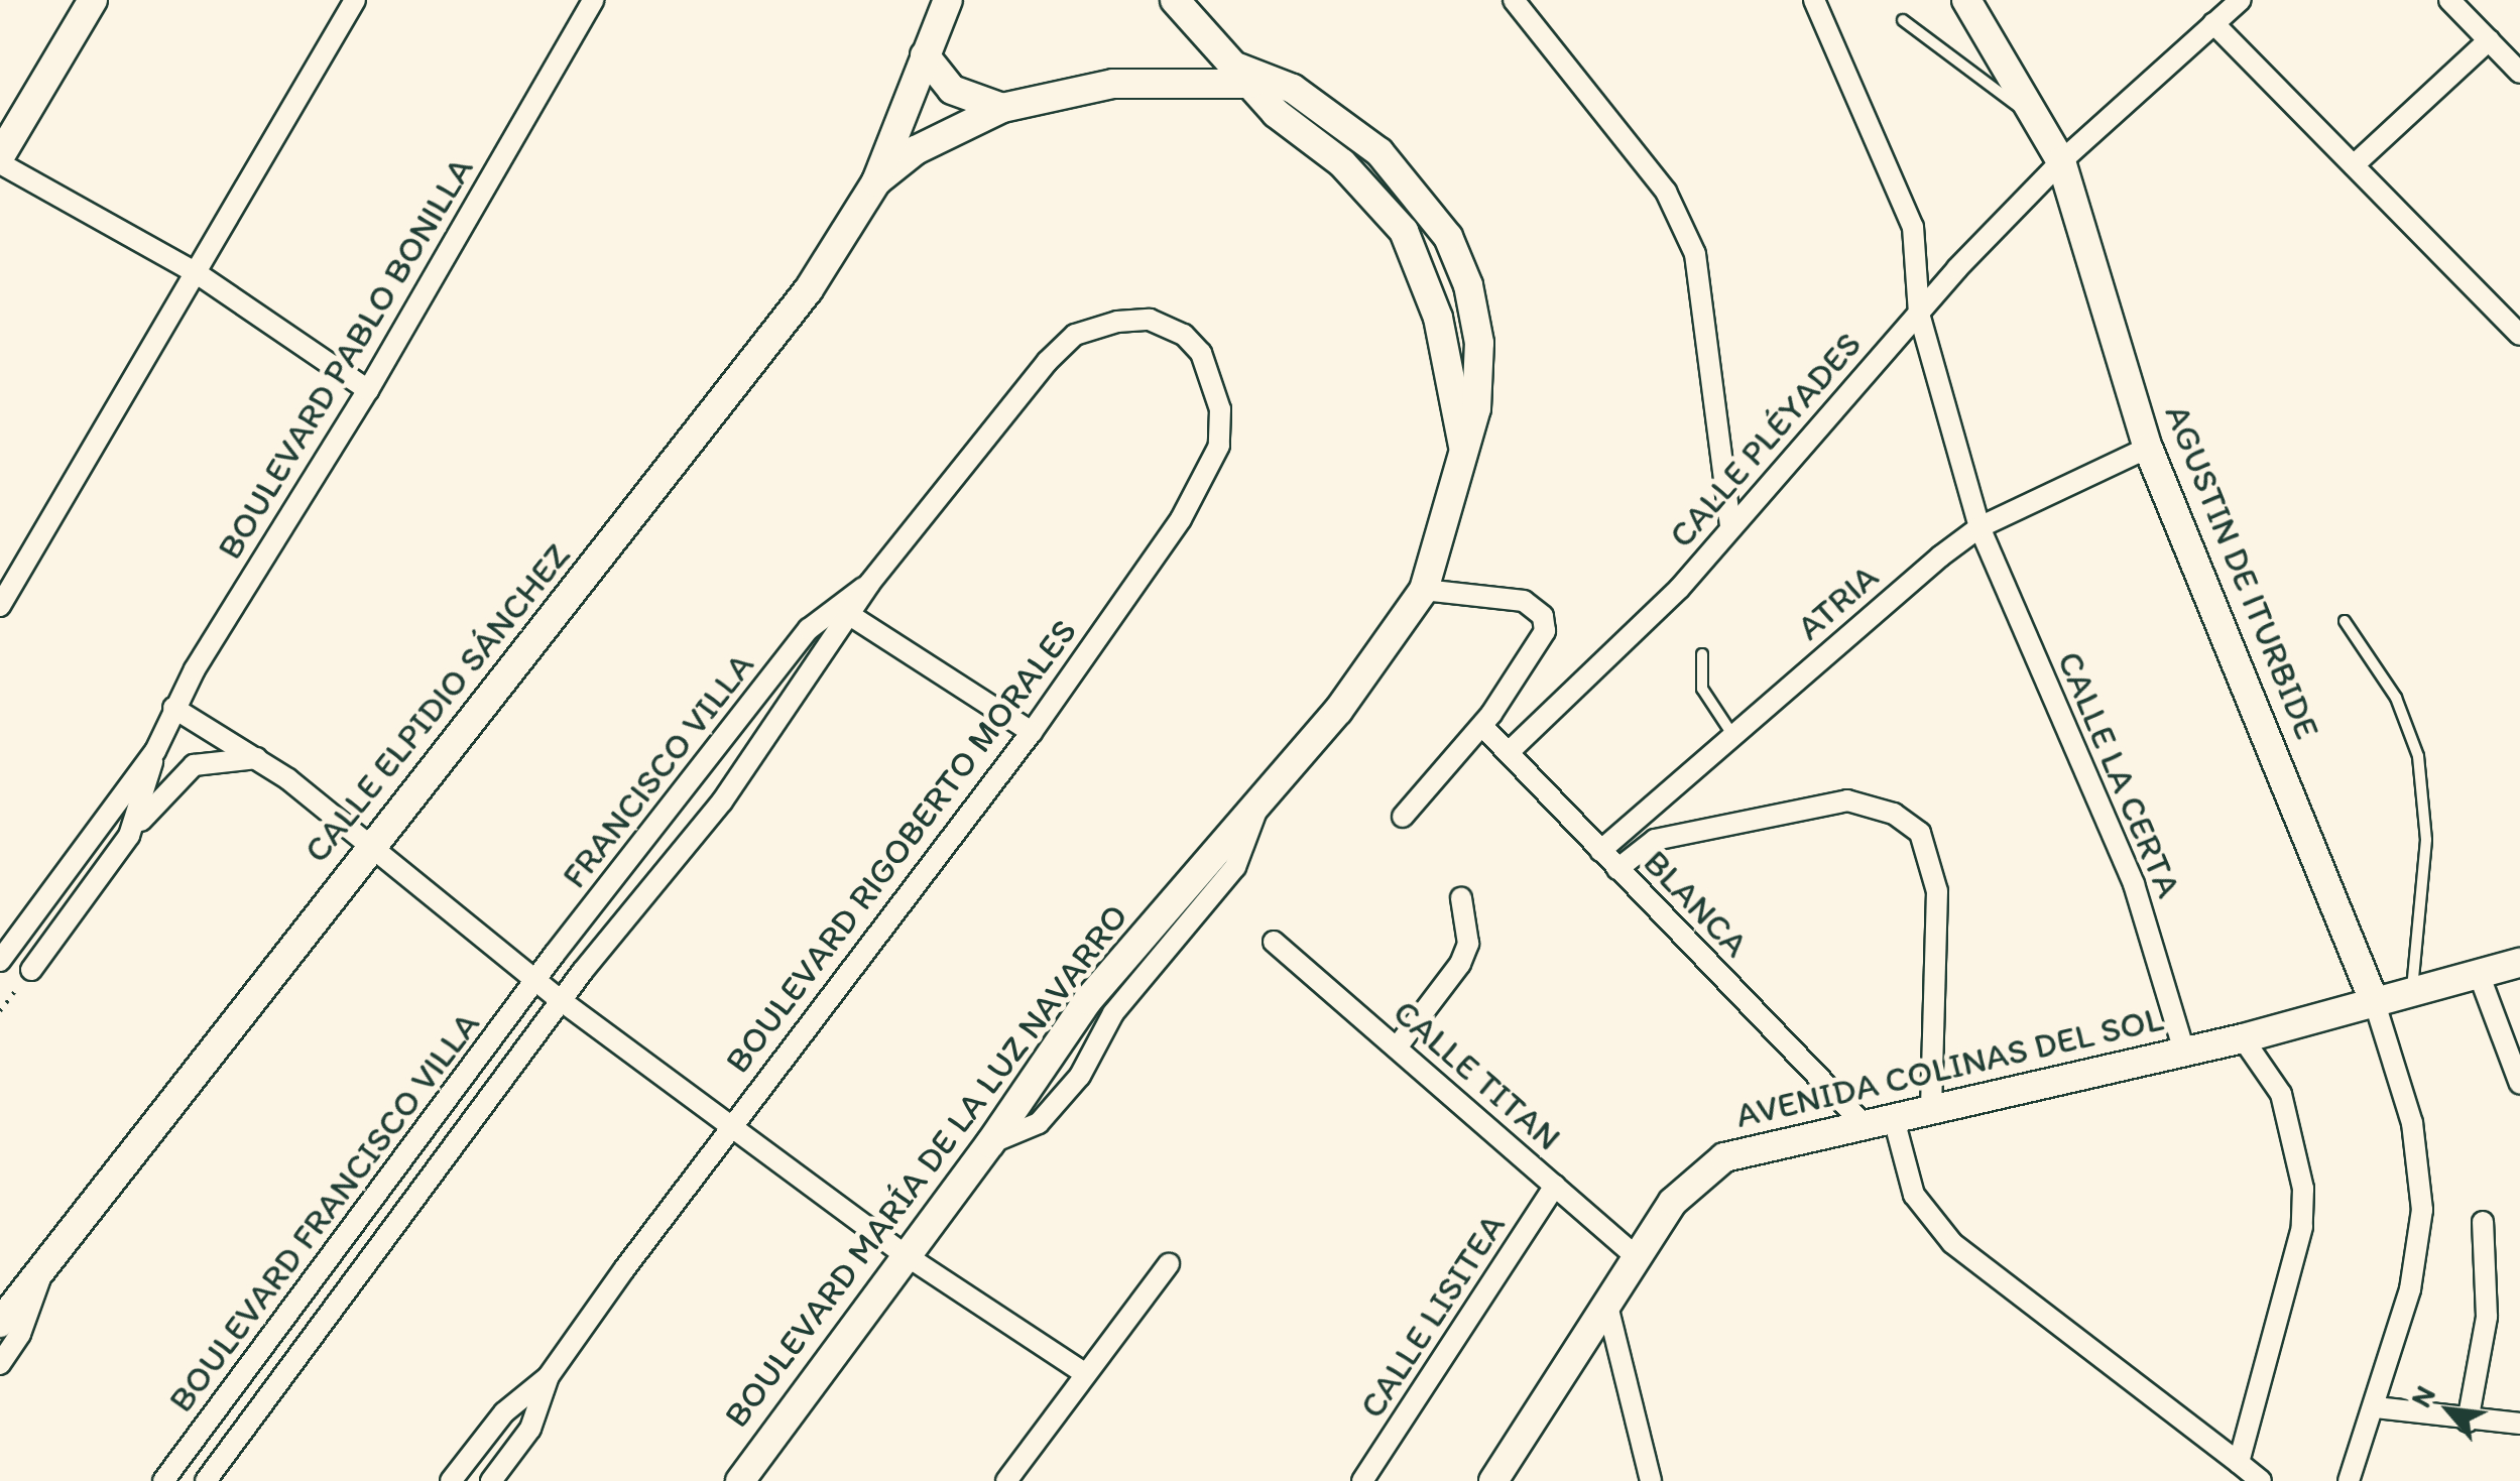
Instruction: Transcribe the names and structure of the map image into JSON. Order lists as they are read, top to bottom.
{
  "streets": {
    "street": [
      "BOULEVARD PABLO BONILLA",
      "CALLE PLÉYADES",
      "AGUSTIN DE ITURBIDE",
      "ATRIA",
      "CALLE ELPIDIO SÁNCHEZ",
      "FRANCISCO VILLA",
      "CALLE LA CERTA",
      "BOULEVARD RIGOBERTO MORALES",
      "BLANCA",
      "AVENIDA COLINAS DEL SOL",
      "CALLE TITAN",
      "BOULEVARD MARÍA DE LA LUZ NAVARRO",
      "BOULEVARD FRANCISCO VILLA",
      "CALLE LISITEA"
    ]
  },
  "crossings": [
    ["CALLE PLÉYADES", "AGUSTIN DE ITURBIDE"],
    ["CALLE PLÉYADES", "BLANCA"],
    ["AGUSTIN DE ITURBIDE", "ATRIA"],
    ["AGUSTIN DE ITURBIDE", "AVENIDA COLINAS DEL SOL"],
    ["ATRIA", "CALLE LA CERTA"],
    ["ATRIA", "BLANCA"],
    ["FRANCISCO VILLA", "BOULEVARD RIGOBERTO MORALES"],
    ["FRANCISCO VILLA", "BOULEVARD FRANCISCO VILLA"],
    ["CALLE LA CERTA", "AVENIDA COLINAS DEL SOL"],
    ["BOULEVARD RIGOBERTO MORALES", "BOULEVARD FRANCISCO VILLA"],
    ["BLANCA", "AVENIDA COLINAS DEL SOL"],
    ["AVENIDA COLINAS DEL SOL", "CALLE TITAN"],
    ["CALLE TITAN", "CALLE LISITEA"]
  ],
  "north": "top left"
}
